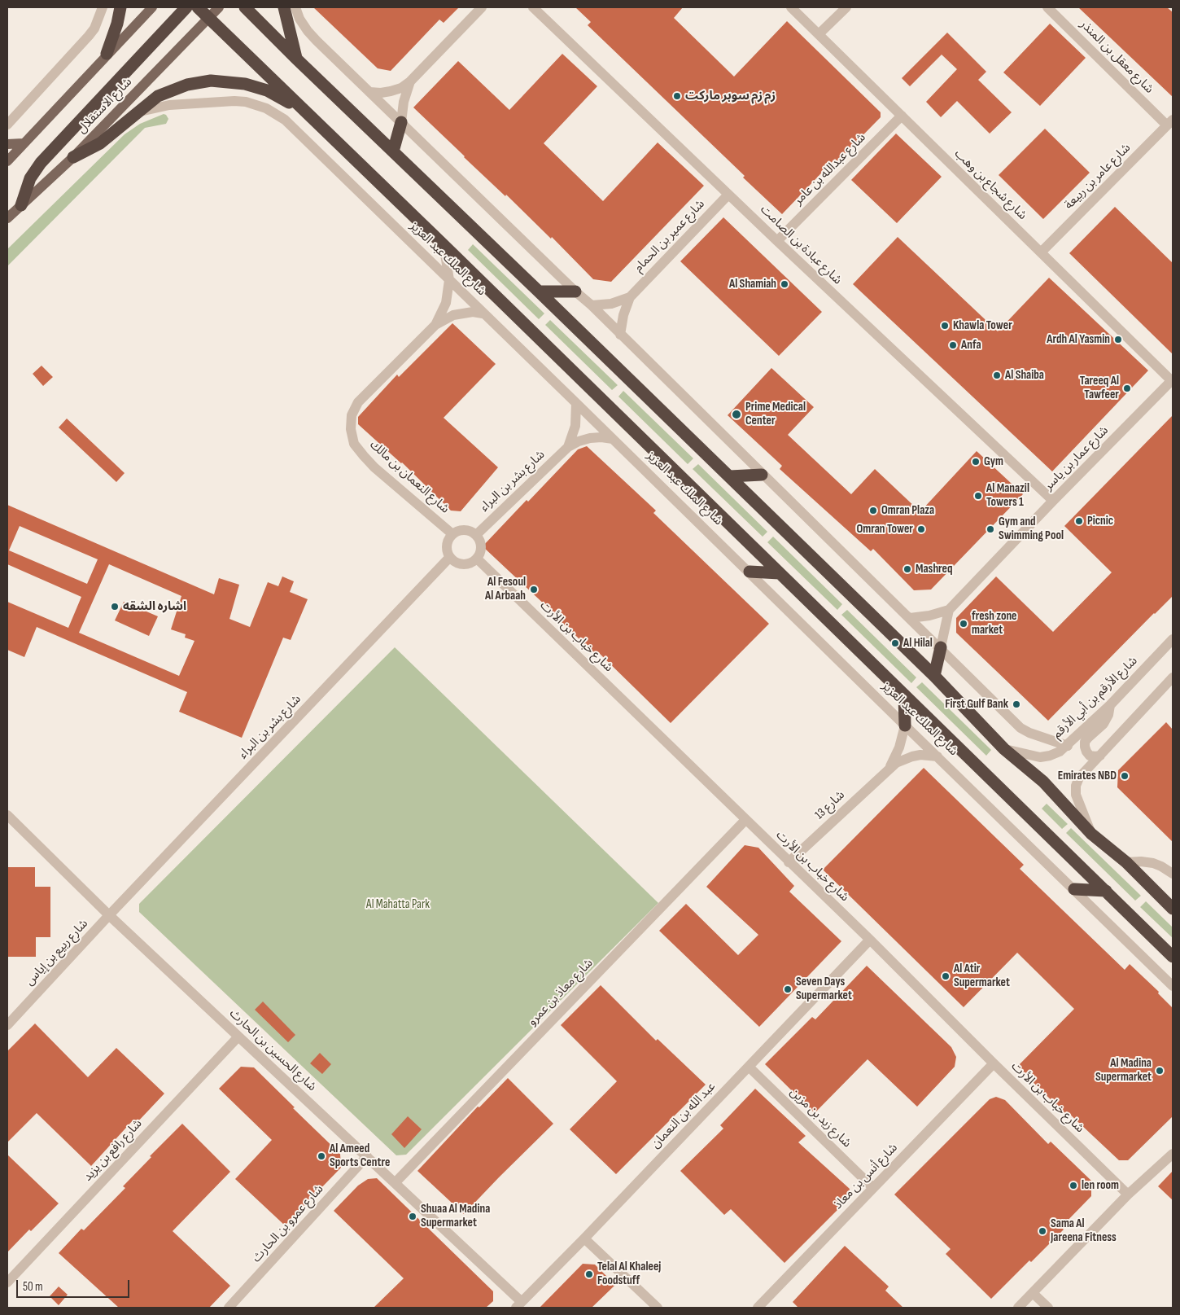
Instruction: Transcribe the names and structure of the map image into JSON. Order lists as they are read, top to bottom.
{
  "streets": {
    "highway": ["شارع الملك عبد العزيز"],
    "main road": ["شارع الاستقلال"],
    "street": [
      "شارع معقل بن المنذر",
      "شارع عبدالله بن عامر",
      "شارع عامر بن ربيعة",
      "شارع شجاع بن وهب",
      "شارع عمير بن الحمام",
      "شارع عبادة بن الصامت",
      "شارع عمار بن ياسر",
      "شارع النعمان بن مالك",
      "شارع بشر بن البراء",
      "شارع خباب بن الأرت",
      "شارع الأرقم بن أبي الأرقم",
      "شارع 13",
      "شارع ربيع بن إياس",
      "شارع معاذ بن عمرو",
      "شارع الحسين بن الحارث",
      "عبد الله بن النعمان",
      "شارع زيد بن مزين",
      "شارع رافع بن يزيد",
      "شارع أنس بن معاذ",
      "شارع عمرو بن الحارث"
    ]
  },
  "crossings": [
    ["شارع معقل بن المنذر", "شارع عامر بن ربيعة"],
    ["شارع الاستقلال", "شارع الملك عبد العزيز"],
    ["شارع عبدالله بن عامر", "شارع شجاع بن وهب"],
    ["شارع عبدالله بن عامر", "شارع عبادة بن الصامت"],
    ["شارع عامر بن ربيعة", "شارع شجاع بن وهب"],
    ["شارع شجاع بن وهب", "شارع عمار بن ياسر"],
    ["شارع عمير بن الحمام", "شارع عبادة بن الصامت"],
    ["شارع عبادة بن الصامت", "شارع عمار بن ياسر"],
    ["شارع الملك عبد العزيز", "شارع النعمان بن مالك"],
    ["شارع الملك عبد العزيز", "شارع بشر بن البراء"],
    ["شارع الملك عبد العزيز", "شارع 13"],
    ["شارع النعمان بن مالك", "شارع بشر بن البراء"],
    ["شارع النعمان بن مالك", "شارع خباب بن الأرت"],
    ["شارع بشر بن البراء", "شارع خباب بن الأرت"],
    ["شارع بشر بن البراء", "شارع ربيع بن إياس"],
    ["شارع بشر بن البراء", "شارع الحسين بن الحارث"],
    ["شارع خباب بن الأرت", "شارع 13"],
    ["شارع خباب بن الأرت", "شارع معاذ بن عمرو"],
    ["شارع خباب بن الأرت", "عبد الله بن النعمان"],
    ["شارع خباب بن الأرت", "شارع أنس بن معاذ"],
    ["شارع ربيع بن إياس", "شارع الحسين بن الحارث"],
    ["شارع معاذ بن عمرو", "شارع الحسين بن الحارث"],
    ["شارع الحسين بن الحارث", "عبد الله بن النعمان"],
    ["شارع الحسين بن الحارث", "شارع رافع بن يزيد"],
    ["شارع الحسين بن الحارث", "شارع عمرو بن الحارث"],
    ["عبد الله بن النعمان", "شارع زيد بن مزين"],
    ["شارع زيد بن مزين", "شارع أنس بن معاذ"]
  ],
  "parks": ["Al Mahatta Park"],
  "places": [
    "زم زم سوبر مارکت",
    "Al Shamiah",
    "Khawla Tower",
    "Ardh Al Yasmin",
    "Anfa",
    "Al Shaiba",
    "Tareeq Al Tawfeer",
    "Prime Medical Center",
    "Gym",
    "Al Manazil Towers 1",
    "Omran Plaza",
    "Picnic",
    "Omran Tower",
    "Gym and Swimming Pool",
    "Mashreq",
    "Al Fesoul Al Arbaah",
    "اشاره الشقه",
    "fresh zone market",
    "Al Hilal",
    "First Gulf Bank",
    "Emirates NBD",
    "Al Atir Supermarket",
    "Seven Days Supermarket",
    "Al Madina Supermarket",
    "Al Ameed Sports Centre",
    "len room",
    "Shuaa Al Madina Supermarket",
    "Sama Al Jareena Fitness",
    "Telal Al Khaleej Foodstuff"
  ],
  "scale_bar": "50 m"
}
